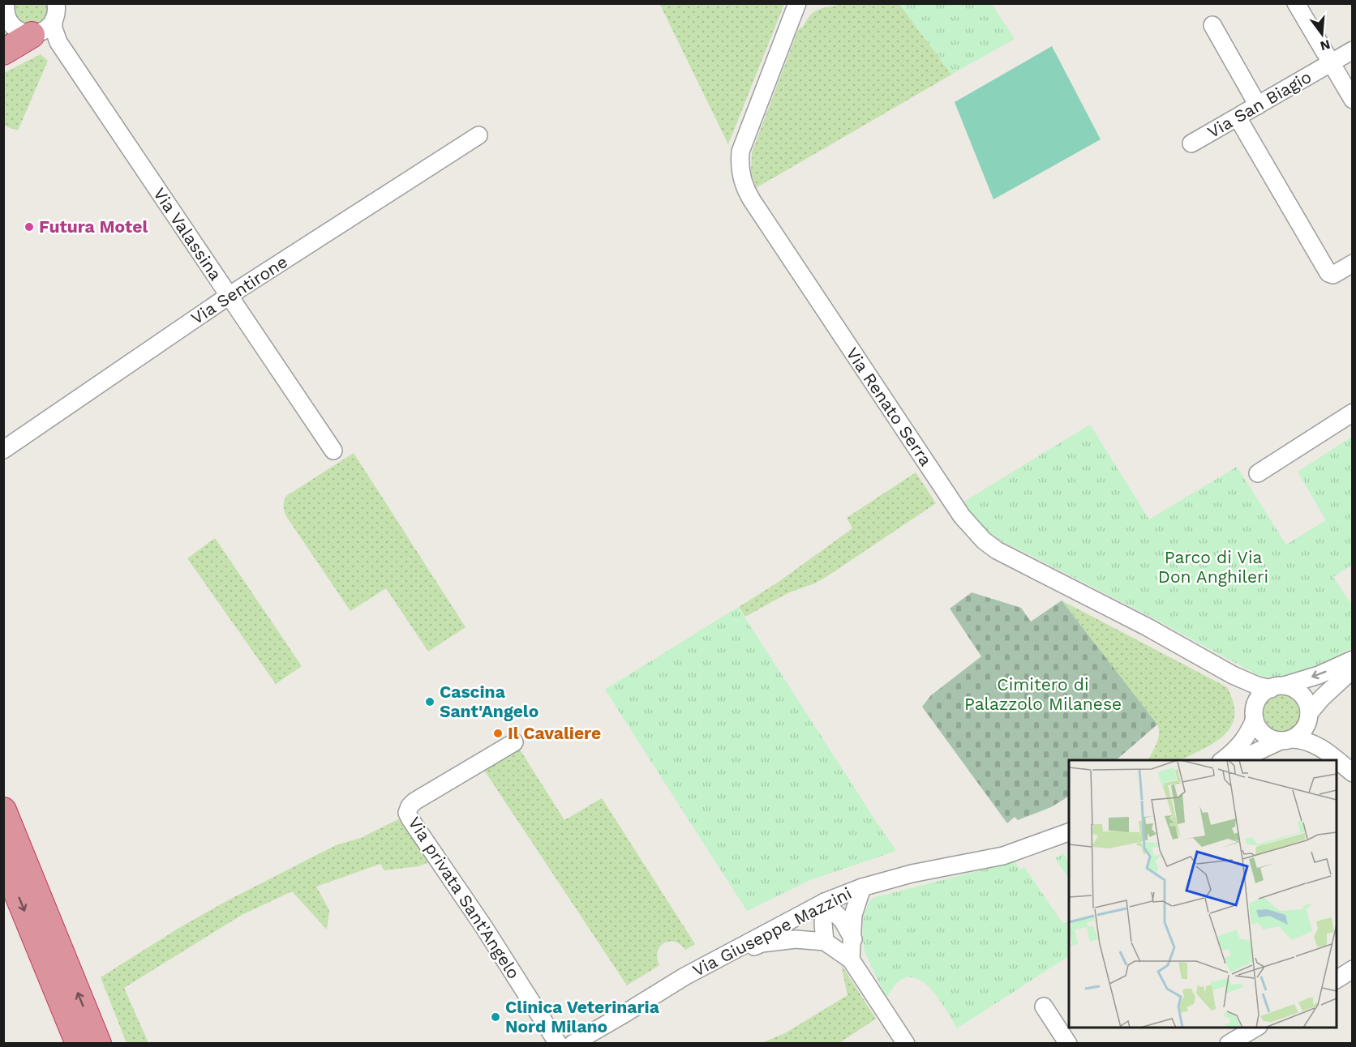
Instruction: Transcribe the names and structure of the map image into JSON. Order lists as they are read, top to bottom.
{
  "streets": {
    "street": [
      "Via San Biagio",
      "Via Valassina",
      "Via Sentirone",
      "Via Renato Serra",
      "Via privata Sant'Angelo",
      "Via Giuseppe Mazzini"
    ]
  },
  "crossings": [
    ["Via Valassina", "Via Sentirone"]
  ],
  "parks": ["Parco di Via Don Anghileri", "Cimitero di Palazzolo Milanese"],
  "places": [
    "Futura Motel",
    "Cascina Sant'Angelo",
    "Il Cavaliere",
    "Clinica Veterinaria Nord Milano"
  ],
  "north": "bottom"
}
